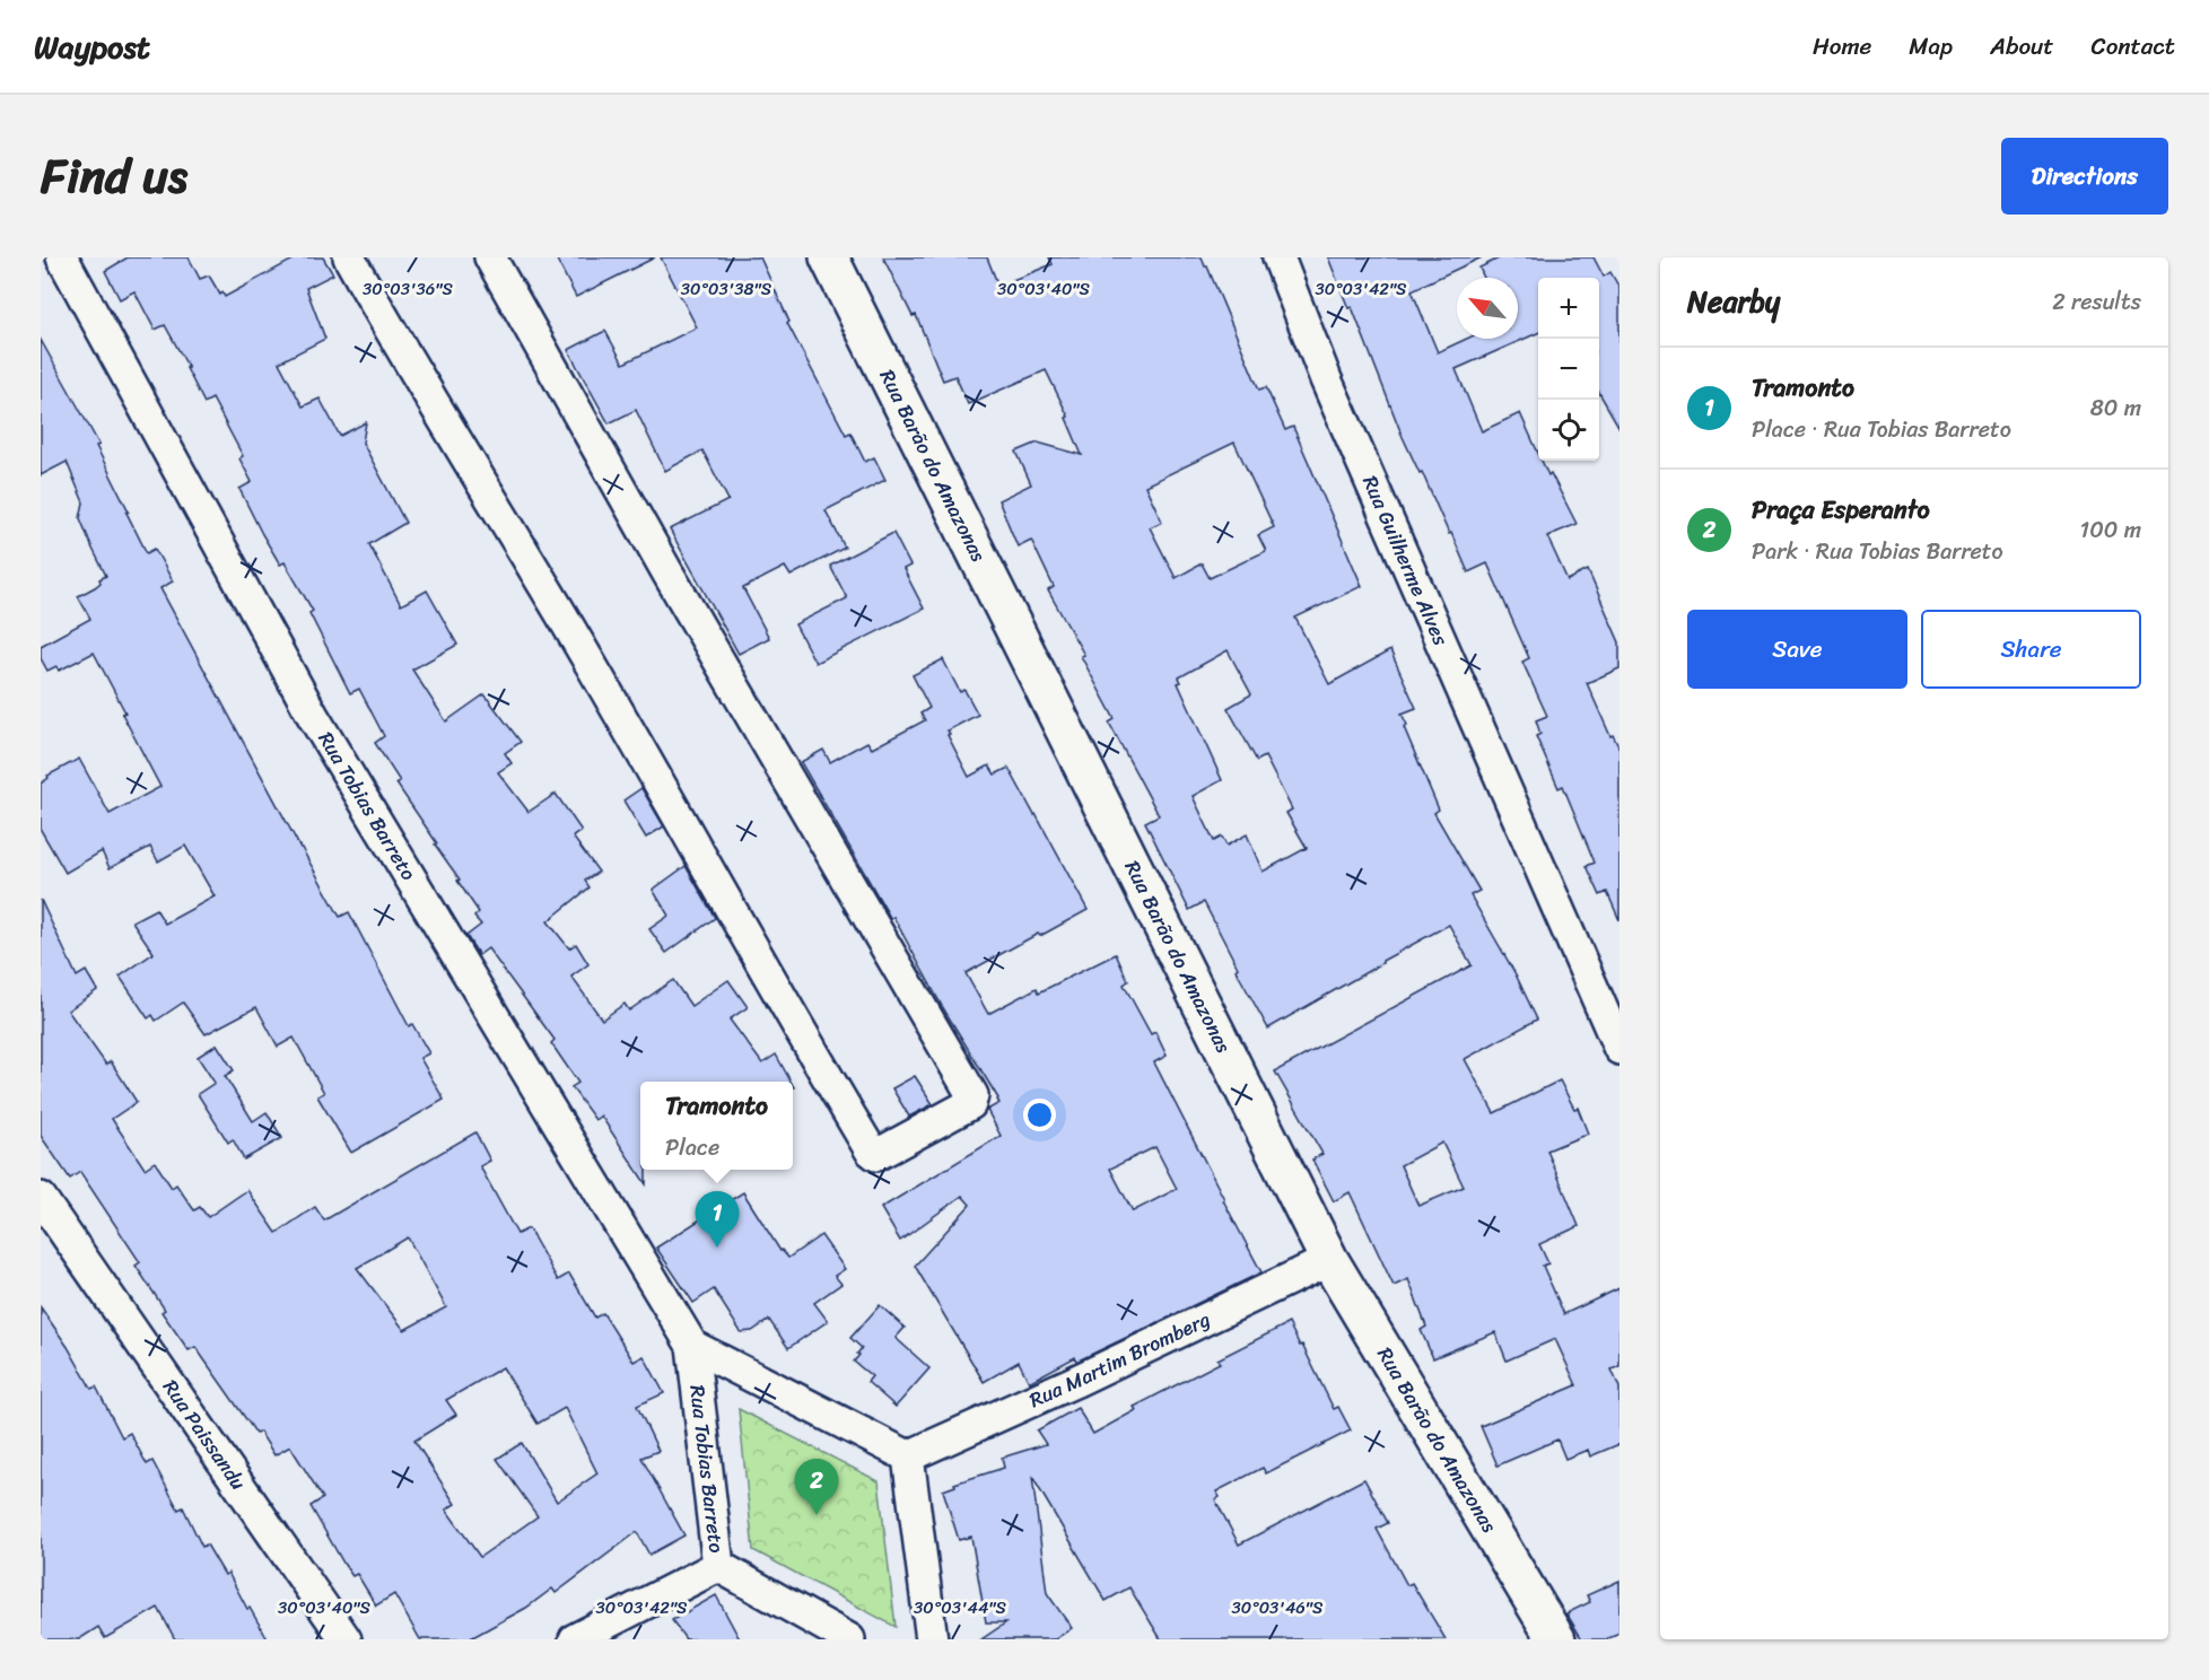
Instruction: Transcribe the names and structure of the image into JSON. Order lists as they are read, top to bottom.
{
  "streets": {
    "street": [
      "Rua Barão do Amazonas",
      "Rua Guilherme Alves",
      "Rua Tobias Barreto",
      "Rua Martim Bromberg",
      "Rua Paissandu"
    ]
  },
  "crossings": [
    ["Rua Barão do Amazonas", "Rua Martim Bromberg"],
    ["Rua Tobias Barreto", "Rua Martim Bromberg"]
  ],
  "north": "top left",
  "page": {
    "header": "Waypost",
    "nav": [
      "Home",
      "Map",
      "About",
      "Contact"
    ],
    "title": "Find us",
    "buttons": [
      "Directions",
      ["Save", "Share"]
    ],
    "heading": ["Nearby", "2 results"],
    "map_buttons": ["+", "−"],
    "list": [
      {
        "mark": "1",
        "name": "Tramonto",
        "note": "Place · Rua Tobias Barreto",
        "value": "80 m"
      },
      {
        "mark": "2",
        "name": "Praça Esperanto",
        "note": "Park · Rua Tobias Barreto",
        "value": "100 m"
      }
    ],
    "popup": ["Tramonto", "Place"],
    "pins": ["1", "2"]
  },
  "coordinates": [
    "30°03'36\"S",
    "30°03'38\"S",
    "30°03'40\"S",
    "30°03'42\"S",
    "30°03'44\"S",
    "30°03'46\"S"
  ]
}
